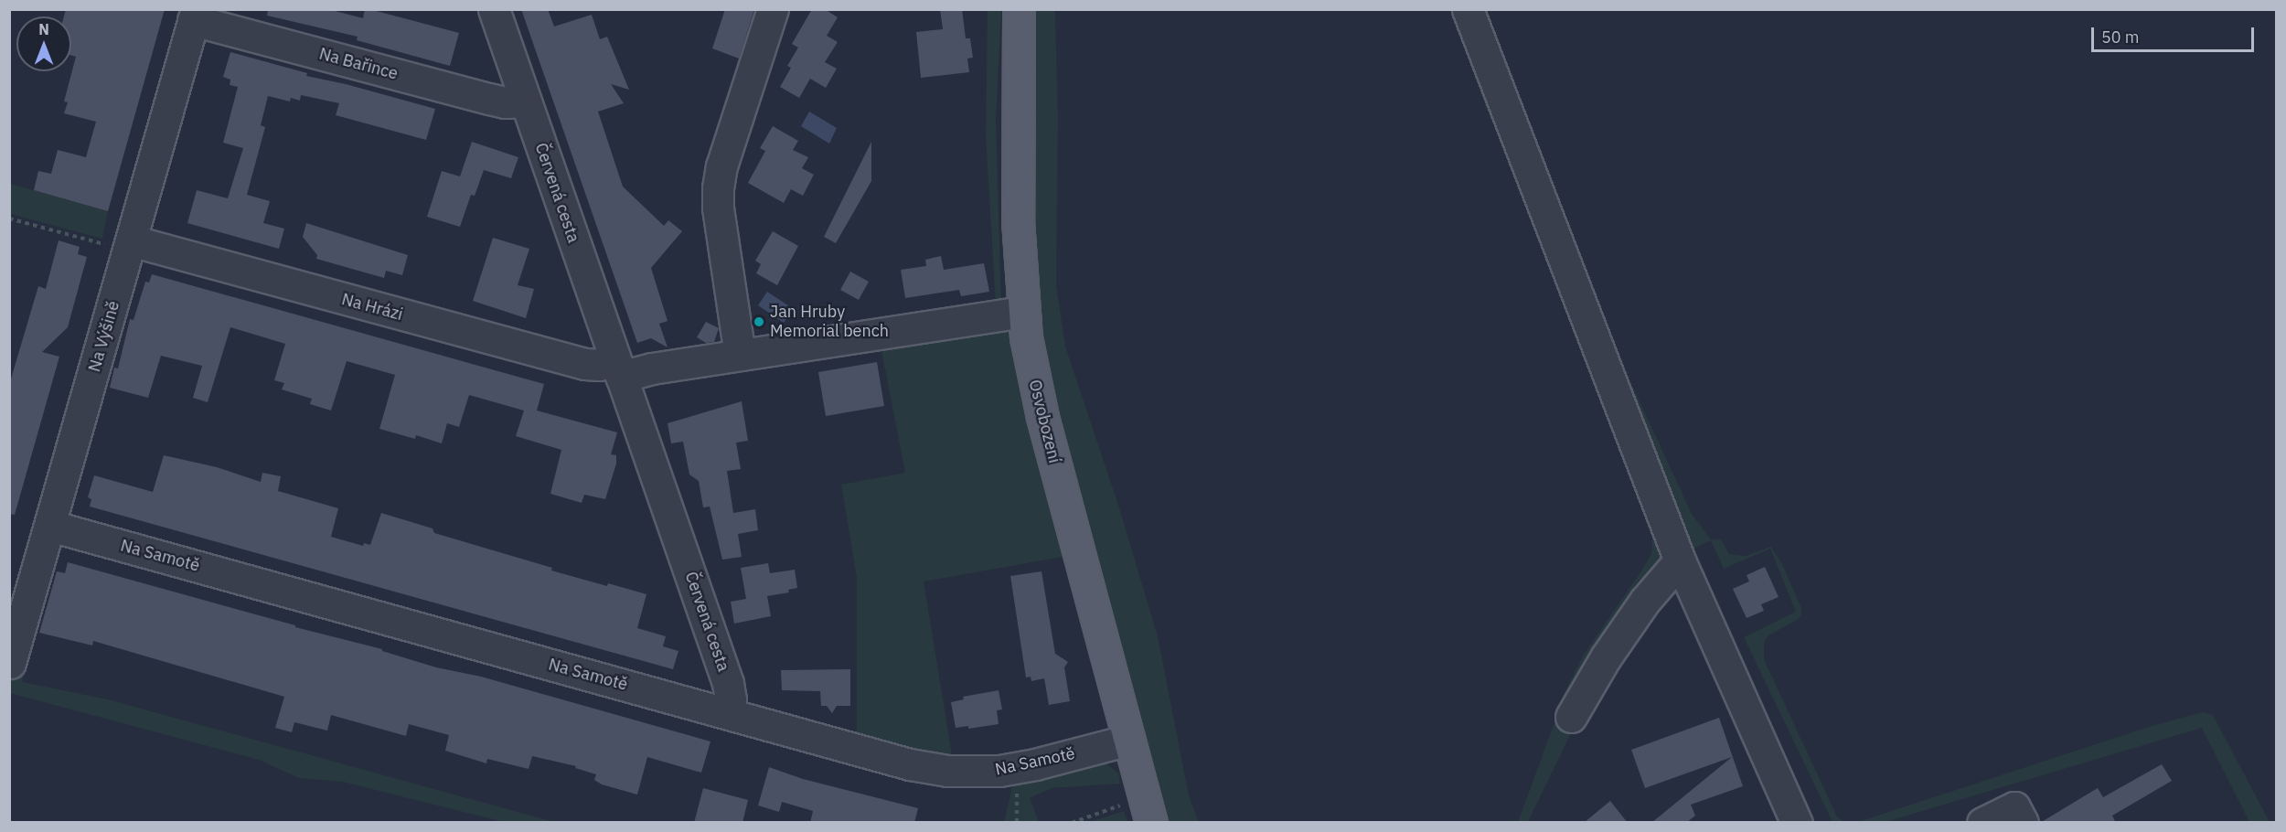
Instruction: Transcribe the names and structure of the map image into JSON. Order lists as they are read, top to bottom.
{
  "streets": {
    "main road": ["Osvobození"],
    "street": [
      "Na Bařince",
      "Červená cesta",
      "Na Hrázi",
      "Na Výšině",
      "Na Samotě"
    ]
  },
  "crossings": [
    ["Na Bařince", "Červená cesta"],
    ["Na Bařince", "Na Výšině"],
    ["Červená cesta", "Na Hrázi"],
    ["Červená cesta", "Na Samotě"],
    ["Na Hrázi", "Na Výšině"],
    ["Na Výšině", "Na Samotě"],
    ["Osvobození", "Na Samotě"]
  ],
  "places": ["Jan Hruby Memorial bench"],
  "scale_bar": "50 m",
  "north": "top"
}
